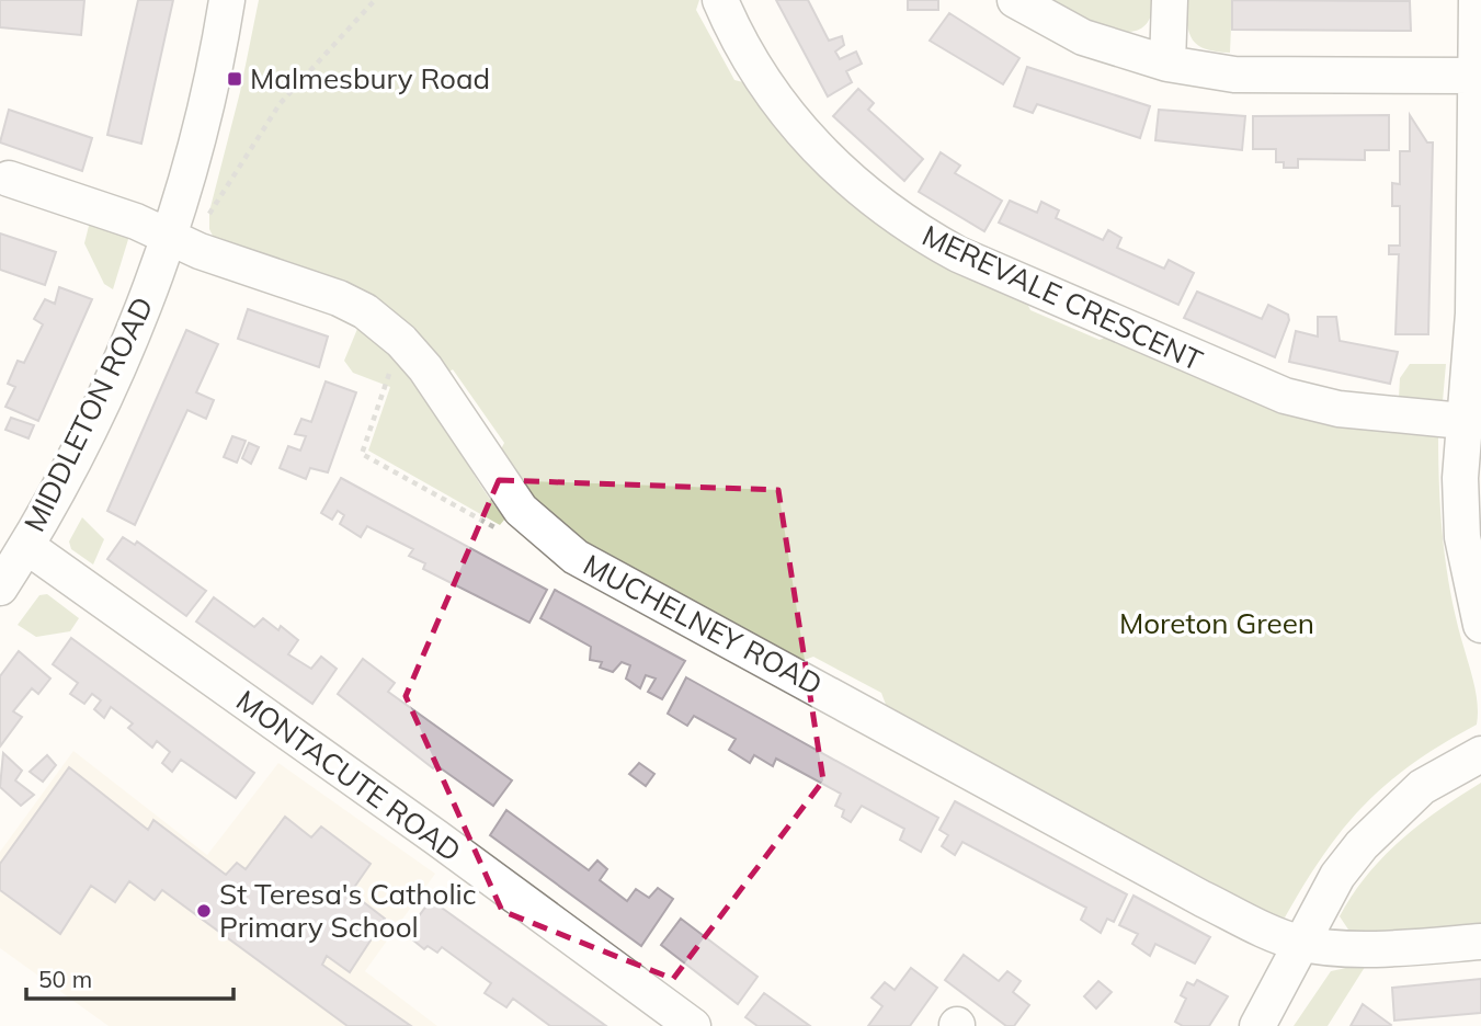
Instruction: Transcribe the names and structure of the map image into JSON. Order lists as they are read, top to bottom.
{
  "streets": {
    "street": [
      "MEREVALE CRESCENT",
      "MIDDLETON ROAD",
      "MUCHELNEY ROAD",
      "MONTACUTE ROAD"
    ]
  },
  "crossings": [
    ["MIDDLETON ROAD", "MUCHELNEY ROAD"],
    ["MIDDLETON ROAD", "MONTACUTE ROAD"]
  ],
  "parks": ["Moreton Green"],
  "places": {
    "transit": ["Malmesbury Road"],
    "other": ["St Teresa's Catholic Primary School"]
  },
  "scale_bar": "50 m"
}
